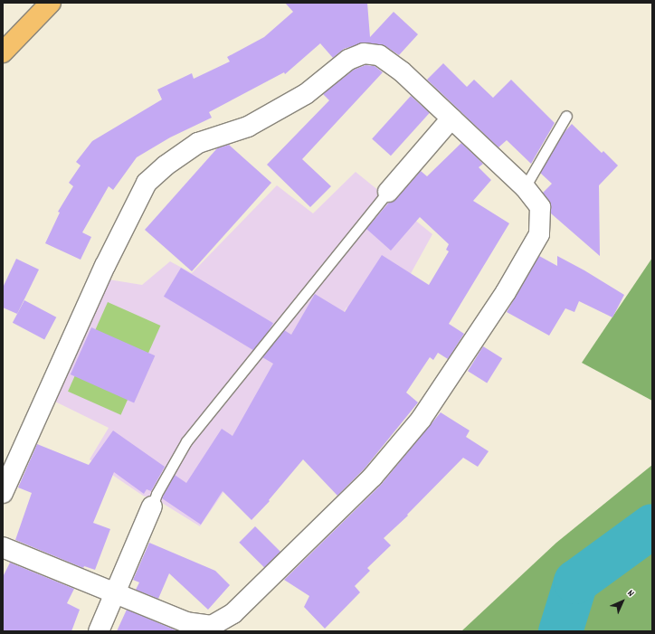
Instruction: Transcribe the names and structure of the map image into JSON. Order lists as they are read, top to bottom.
{
  "north": "top right"
}
